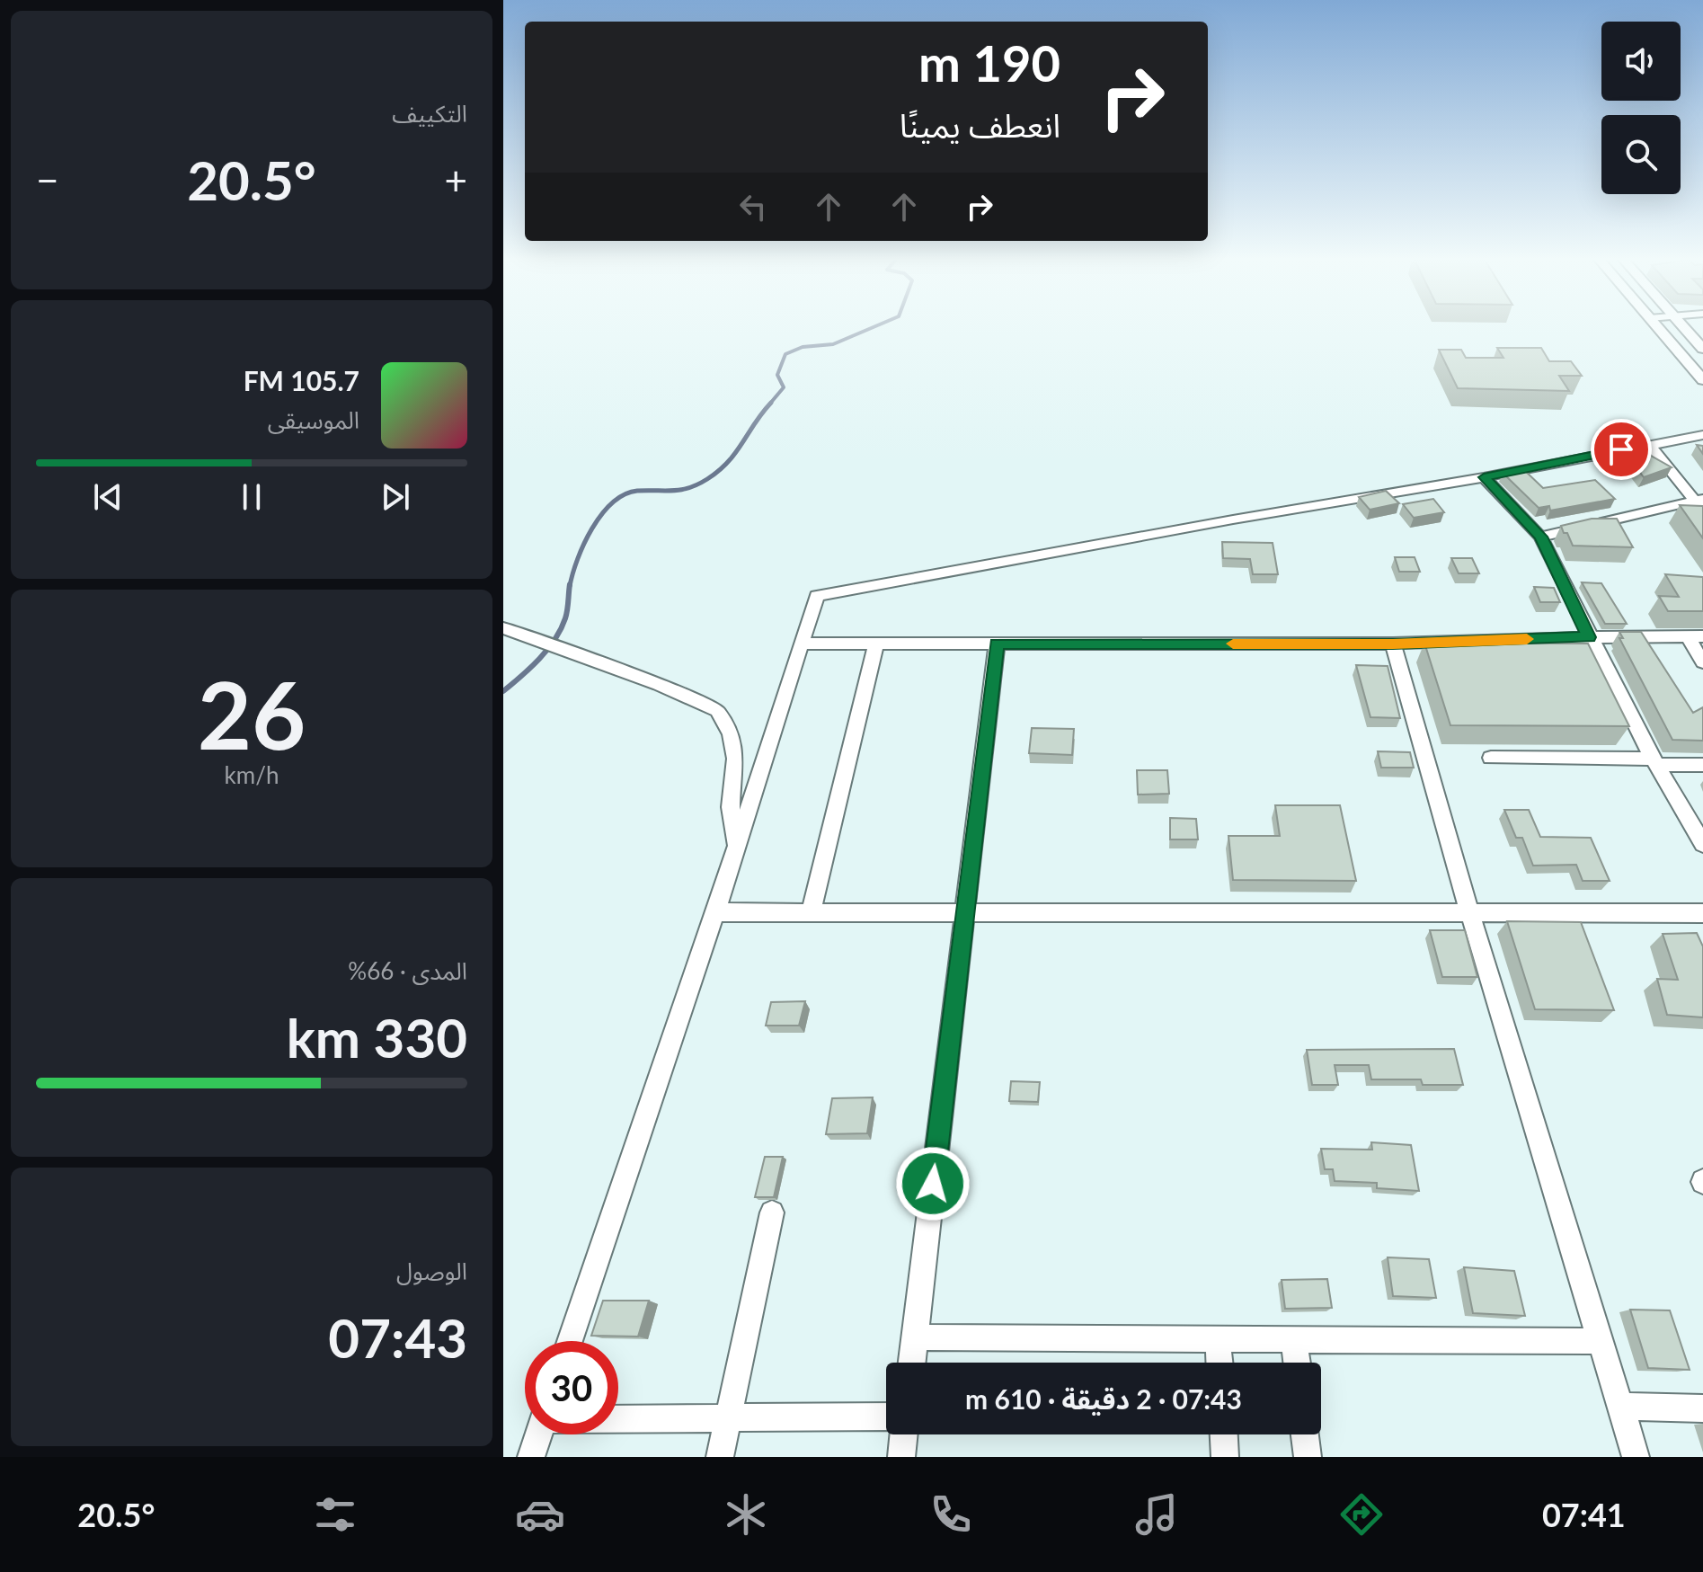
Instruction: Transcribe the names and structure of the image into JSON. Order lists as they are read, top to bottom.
{
  "page": {
    "tile": [
      "التكييف",
      ["26", "km/h"],
      ["المدى · 66%", "330 km"],
      ["الوصول", "07:43"]
    ],
    "turn": ["190 m", "انعطف يمينًا"],
    "heat": ["−", "20.5°", "+"],
    "song": ["105.7 FM", "الموسيقى"],
    "limit": "30",
    "trip": "07:43 · 2 دقيقة · 610 m",
    "tabs": ["07:41", "20.5°"]
  }
}
